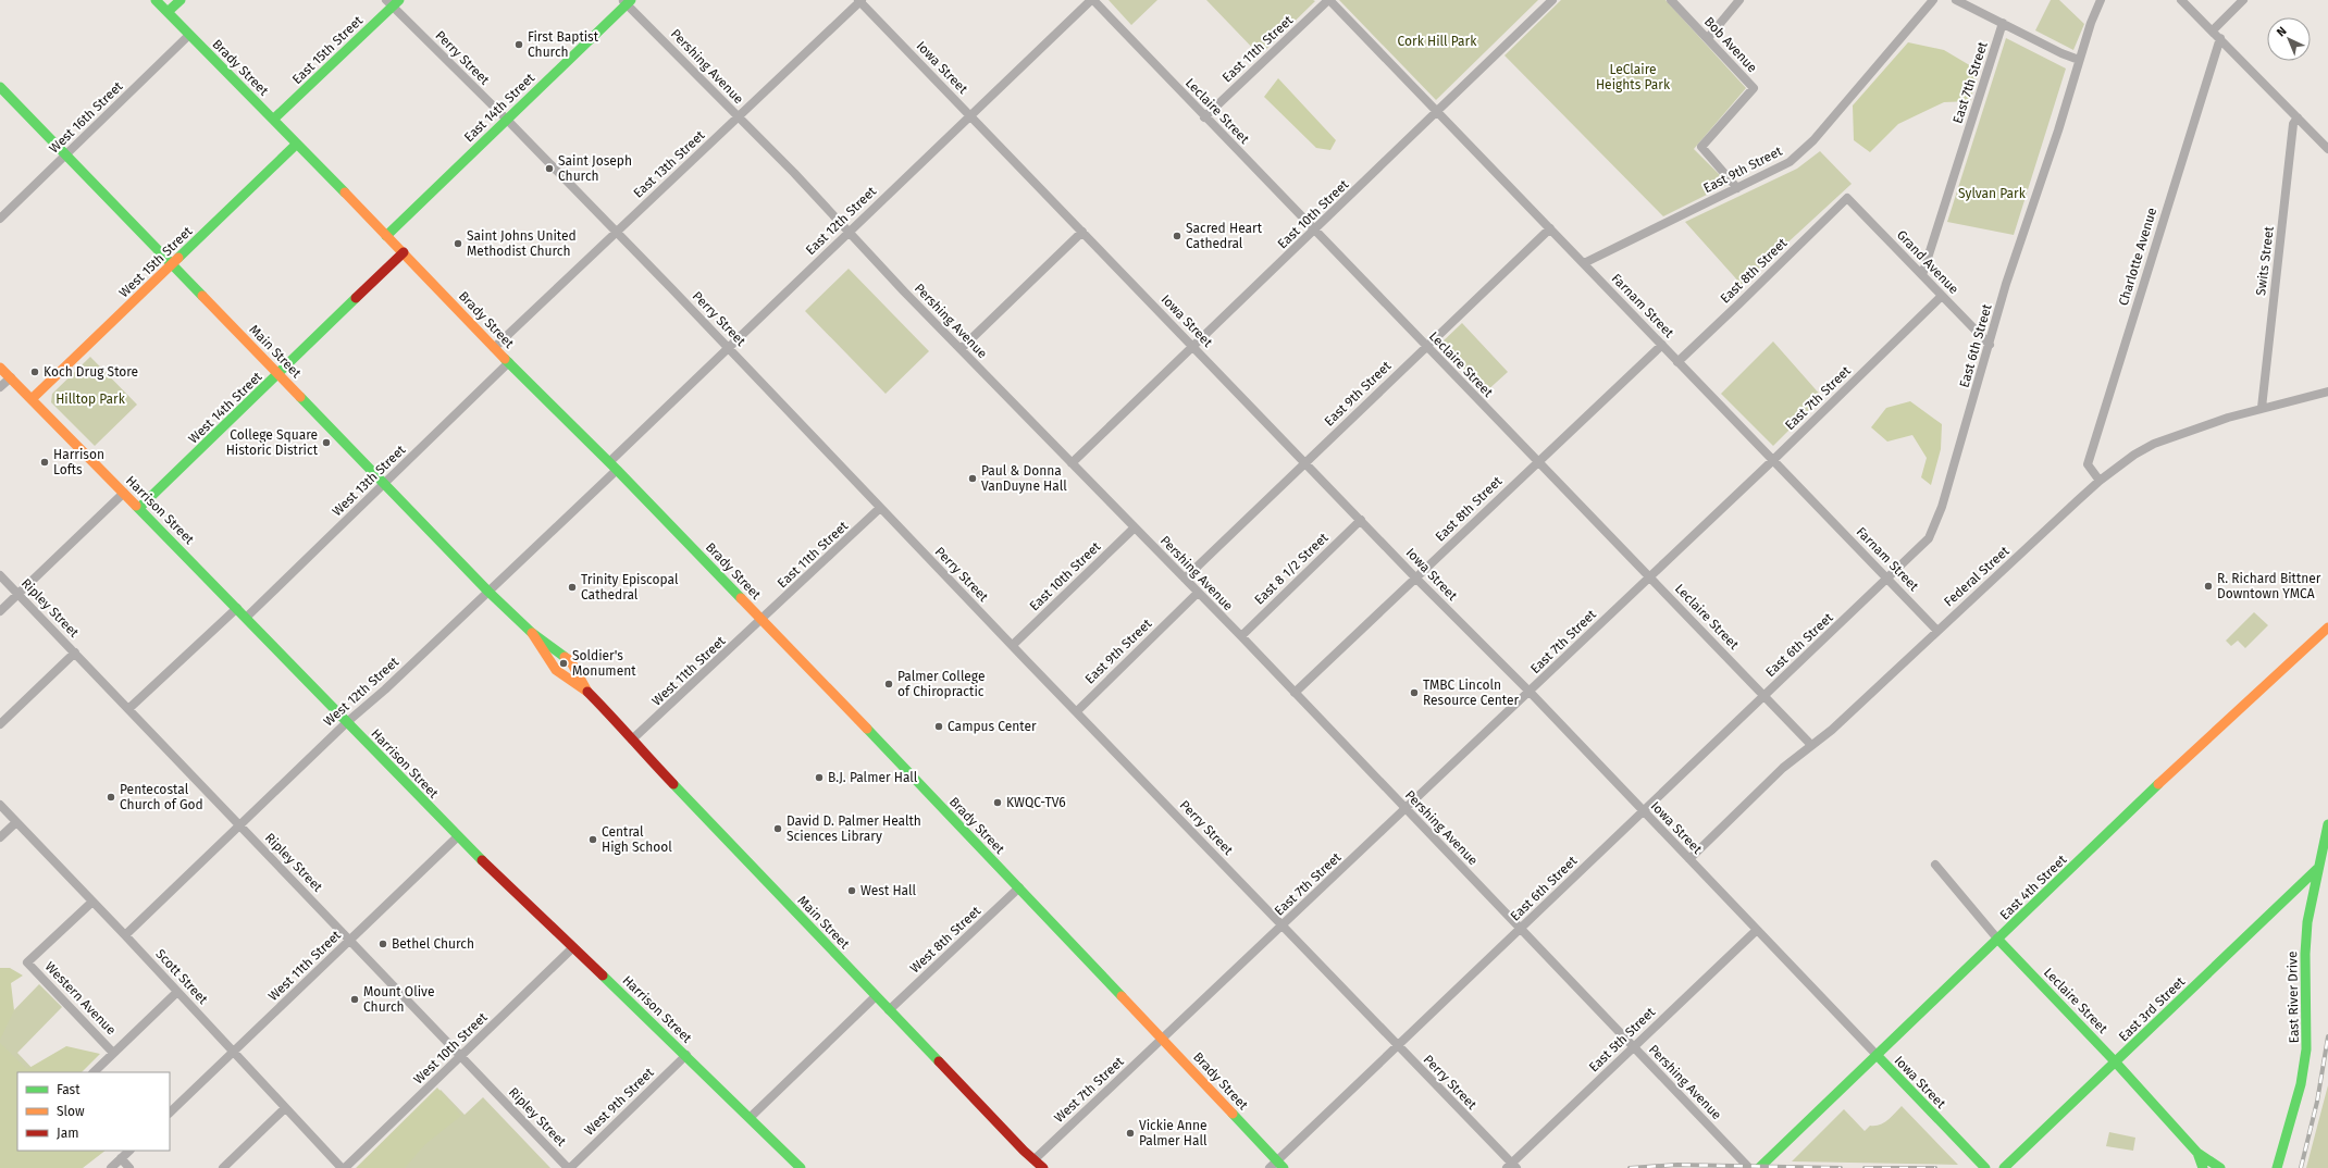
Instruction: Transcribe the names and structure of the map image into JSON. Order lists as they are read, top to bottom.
{
  "streets": {
    "main road": [
      "East 15th Street",
      "Brady Street",
      "Iowa Street",
      "East 14th Street",
      "Leclaire Street",
      "West 15th Street",
      "Main Street",
      "West 14th Street",
      "Harrison Street",
      "East 4th Street",
      "East River Drive",
      "East 3rd Street"
    ],
    "street": [
      "Bob Avenue",
      "East 11th Street",
      "Perry Street",
      "Pershing Avenue",
      "East 7th Street",
      "West 16th Street",
      "East 13th Street",
      "East 9th Street",
      "East 10th Street",
      "East 12th Street",
      "Charlotte Avenue",
      "Swits Street",
      "Grand Avenue",
      "East 8th Street",
      "Farnam Street",
      "East 6th Street",
      "West 13th Street",
      "East 8 1/2 Street",
      "Federal Street",
      "Ripley Street",
      "West 11th Street",
      "West 12th Street",
      "West 8th Street",
      "Scott Street",
      "Western Avenue",
      "East 5th Street",
      "West 10th Street",
      "West 7th Street",
      "West 9th Street"
    ]
  },
  "crossings": [
    ["Bob Avenue", "East 9th Street"],
    ["East 11th Street", "Perry Street"],
    ["East 11th Street", "Brady Street"],
    ["East 11th Street", "Leclaire Street"],
    ["East 11th Street", "Farnam Street"],
    ["East 11th Street", "West 11th Street"],
    ["East 15th Street", "Perry Street"],
    ["East 15th Street", "Brady Street"],
    ["Perry Street", "East 7th Street"],
    ["Perry Street", "East 14th Street"],
    ["Perry Street", "East 13th Street"],
    ["Perry Street", "East 9th Street"],
    ["Perry Street", "East 10th Street"],
    ["Perry Street", "East 12th Street"],
    ["Perry Street", "East 6th Street"],
    ["Perry Street", "East 5th Street"],
    ["Pershing Avenue", "East 7th Street"],
    ["Pershing Avenue", "East 14th Street"],
    ["Pershing Avenue", "East 13th Street"],
    ["Pershing Avenue", "East 9th Street"],
    ["Pershing Avenue", "East 10th Street"],
    ["Pershing Avenue", "East 12th Street"],
    ["Pershing Avenue", "East 8th Street"],
    ["Pershing Avenue", "East 6th Street"],
    ["Pershing Avenue", "East 8 1/2 Street"],
    ["Pershing Avenue", "East 5th Street"],
    ["Brady Street", "East 7th Street"],
    ["Brady Street", "East 14th Street"],
    ["Brady Street", "West 16th Street"],
    ["Brady Street", "East 13th Street"],
    ["Brady Street", "East 12th Street"],
    ["Brady Street", "West 15th Street"],
    ["Brady Street", "East 6th Street"],
    ["Brady Street", "West 14th Street"],
    ["Brady Street", "West 13th Street"],
    ["Brady Street", "West 11th Street"],
    ["Brady Street", "West 12th Street"],
    ["Brady Street", "West 8th Street"],
    ["Brady Street", "West 7th Street"],
    ["Iowa Street", "East 7th Street"],
    ["Iowa Street", "East 13th Street"],
    ["Iowa Street", "East 9th Street"],
    ["Iowa Street", "East 10th Street"],
    ["Iowa Street", "East 12th Street"],
    ["Iowa Street", "East 8th Street"],
    ["Iowa Street", "East 6th Street"],
    ["Iowa Street", "East 8 1/2 Street"],
    ["Iowa Street", "Federal Street"],
    ["Iowa Street", "East 4th Street"],
    ["Iowa Street", "East 5th Street"],
    ["East 7th Street", "Leclaire Street"],
    ["East 7th Street", "Grand Avenue"],
    ["East 7th Street", "Farnam Street"],
    ["East 7th Street", "West 7th Street"],
    ["Leclaire Street", "East 9th Street"],
    ["Leclaire Street", "East 10th Street"],
    ["Leclaire Street", "East 12th Street"],
    ["Leclaire Street", "East 8th Street"],
    ["Leclaire Street", "East 6th Street"],
    ["Leclaire Street", "Federal Street"],
    ["Leclaire Street", "East 4th Street"],
    ["Leclaire Street", "East 3rd Street"],
    ["West 16th Street", "Main Street"],
    ["East 9th Street", "Farnam Street"],
    ["East 10th Street", "Farnam Street"],
    ["Charlotte Avenue", "Federal Street"],
    ["Swits Street", "Federal Street"],
    ["West 15th Street", "Main Street"],
    ["West 15th Street", "Harrison Street"],
    ["Grand Avenue", "East 8th Street"],
    ["Grand Avenue", "East 6th Street"],
    ["East 8th Street", "Farnam Street"],
    ["Farnam Street", "East 6th Street"],
    ["Farnam Street", "Federal Street"],
    ["Main Street", "West 14th Street"],
    ["Main Street", "West 13th Street"],
    ["Main Street", "West 11th Street"],
    ["Main Street", "West 12th Street"],
    ["Main Street", "West 8th Street"],
    ["Main Street", "West 7th Street"],
    ["West 14th Street", "Harrison Street"],
    ["West 13th Street", "Harrison Street"],
    ["Harrison Street", "West 11th Street"],
    ["Harrison Street", "West 12th Street"],
    ["Harrison Street", "West 10th Street"],
    ["Harrison Street", "West 9th Street"],
    ["Ripley Street", "West 11th Street"],
    ["Ripley Street", "West 12th Street"],
    ["Ripley Street", "West 10th Street"],
    ["Ripley Street", "West 9th Street"],
    ["West 11th Street", "Scott Street"],
    ["West 12th Street", "Scott Street"],
    ["Scott Street", "Western Avenue"],
    ["Scott Street", "West 10th Street"],
    ["East River Drive", "East 3rd Street"]
  ],
  "parks": [
    "Cork Hill Park",
    "LeClaire Heights Park",
    "Sylvan Park",
    "Hilltop Park"
  ],
  "places": [
    "First Baptist Church",
    "Saint Joseph Church",
    "Sacred Heart Cathedral",
    "Saint Johns United Methodist Church",
    "Koch Drug Store",
    "College Square Historic District",
    "Harrison Lofts",
    "Paul & Donna VanDuyne Hall",
    "R. Richard Bittner Downtown YMCA",
    "Trinity Episcopal Cathedral",
    "Soldier's Monument",
    "Palmer College of Chiropractic",
    "TMBC Lincoln Resource Center",
    "Campus Center",
    "B.J. Palmer Hall",
    "Pentecostal Church of God",
    "KWQC-TV6",
    "David D. Palmer Health Sciences Library",
    "Central High School",
    "West Hall",
    "Bethel Church",
    "Mount Olive Church",
    "Vickie Anne Palmer Hall"
  ],
  "legend": ["Fast", "Slow", "Jam"],
  "north": "top left"
}
